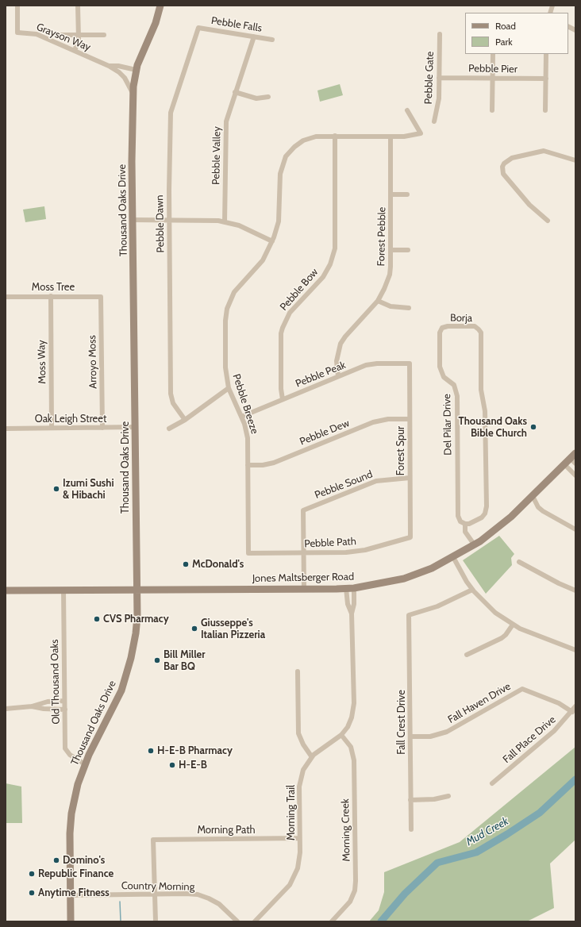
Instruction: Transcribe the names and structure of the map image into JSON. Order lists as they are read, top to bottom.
{
  "streets": {
    "main road": ["Thousand Oaks Drive", "Jones Maltsberger Road"],
    "street": [
      "Pebble Falls",
      "Grayson Way",
      "Pebble Pier",
      "Pebble Gate",
      "Pebble Valley",
      "Pebble Dawn",
      "Forest Pebble",
      "Moss Tree",
      "Pebble Bow",
      "Borja",
      "Moss Way",
      "Arroyo Moss",
      "Pebble Peak",
      "Pebble Breeze",
      "Oak Leigh Street",
      "Del Pilar Drive",
      "Pebble Dew",
      "Forest Spur",
      "Pebble Sound",
      "Pebble Path",
      "Old Thousand Oaks",
      "Fall Haven Drive",
      "Fall Crest Drive",
      "Fall Place Drive",
      "Morning Trail",
      "Morning Path",
      "Morning Creek",
      "Country Morning"
    ]
  },
  "crossings": [
    ["Pebble Falls", "Pebble Valley"],
    ["Pebble Falls", "Pebble Dawn"],
    ["Grayson Way", "Thousand Oaks Drive"],
    ["Pebble Pier", "Pebble Gate"],
    ["Thousand Oaks Drive", "Oak Leigh Street"],
    ["Thousand Oaks Drive", "Jones Maltsberger Road"],
    ["Thousand Oaks Drive", "Old Thousand Oaks"],
    ["Thousand Oaks Drive", "Country Morning"],
    ["Forest Pebble", "Pebble Peak"],
    ["Forest Pebble", "Pebble Breeze"],
    ["Moss Tree", "Moss Way"],
    ["Moss Tree", "Arroyo Moss"],
    ["Pebble Bow", "Pebble Peak"],
    ["Pebble Bow", "Pebble Breeze"],
    ["Borja", "Del Pilar Drive"],
    ["Moss Way", "Oak Leigh Street"],
    ["Arroyo Moss", "Oak Leigh Street"],
    ["Pebble Peak", "Pebble Breeze"],
    ["Pebble Peak", "Forest Spur"],
    ["Pebble Breeze", "Pebble Dew"],
    ["Pebble Breeze", "Pebble Path"],
    ["Del Pilar Drive", "Jones Maltsberger Road"],
    ["Pebble Dew", "Forest Spur"],
    ["Forest Spur", "Pebble Sound"],
    ["Forest Spur", "Pebble Path"],
    ["Pebble Sound", "Pebble Path"],
    ["Jones Maltsberger Road", "Old Thousand Oaks"],
    ["Jones Maltsberger Road", "Morning Trail"],
    ["Fall Haven Drive", "Fall Crest Drive"],
    ["Fall Haven Drive", "Fall Place Drive"],
    ["Morning Trail", "Morning Path"],
    ["Morning Trail", "Morning Creek"],
    ["Morning Path", "Country Morning"]
  ],
  "water": ["Mud Creek"],
  "places": [
    "Thousand Oaks Bible Church",
    "Izumi Sushi & Hibachi",
    "McDonald's",
    "CVS Pharmacy",
    "Giusseppe's Italian Pizzeria",
    "Bill Miller Bar BQ",
    "H-E-B Pharmacy",
    "H-E-B",
    "Domino's",
    "Republic Finance",
    "Anytime Fitness"
  ],
  "legend": ["Road", "Park"]
}
